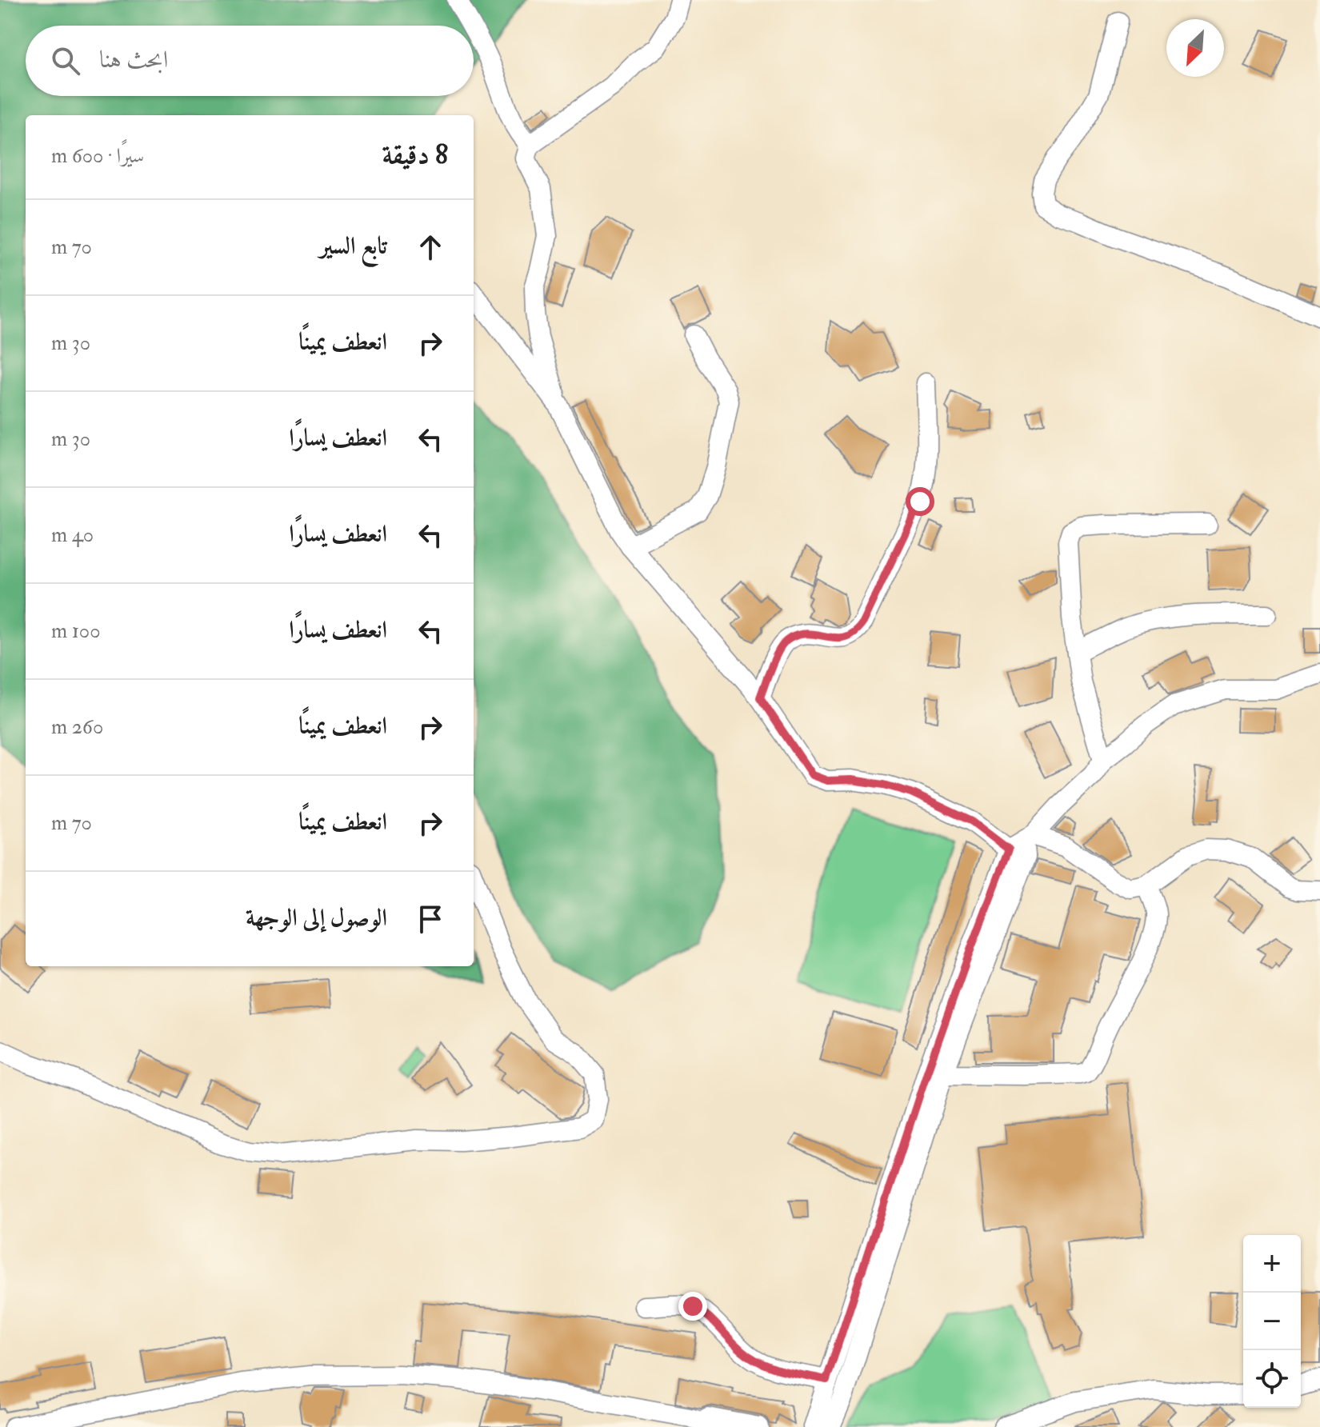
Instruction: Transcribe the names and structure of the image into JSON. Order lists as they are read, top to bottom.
{
  "north": "bottom left",
  "page": {
    "search": "ابحث هنا",
    "heading": ["8 دقيقة", "سيرًا · 600 m"],
    "list": [
      ["تابع السير", "70 m"],
      ["انعطف يمينًا", "30 m"],
      ["انعطف يسارًا", "30 m"],
      ["انعطف يسارًا", "40 m"],
      ["انعطف يسارًا", "100 m"],
      ["انعطف يمينًا", "260 m"],
      ["انعطف يمينًا", "70 m"],
      "الوصول إلى الوجهة"
    ],
    "map_buttons": ["+", "−"]
  }
}
